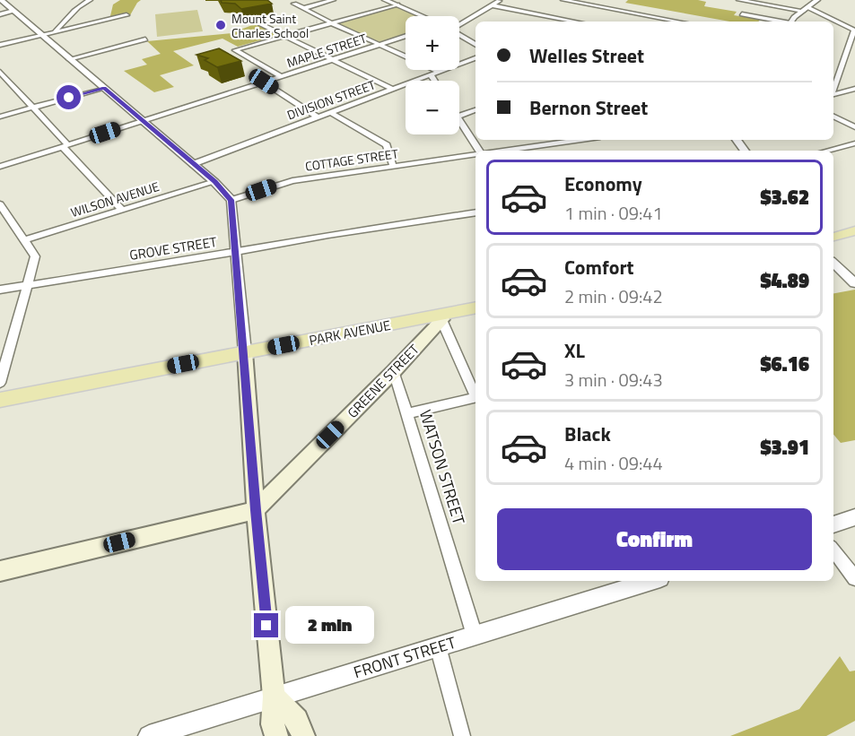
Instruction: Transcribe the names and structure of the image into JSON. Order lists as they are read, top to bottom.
{
  "streets": {
    "main road": ["PARK AVENUE", "GREENE STREET"],
    "street": [
      "MAPLE STREET",
      "DIVISION STREET",
      "COTTAGE STREET",
      "WILSON AVENUE",
      "GROVE STREET",
      "WATSON STREET",
      "FRONT STREET"
    ]
  },
  "crossings": [
    ["PARK AVENUE", "GREENE STREET"],
    ["GREENE STREET", "WATSON STREET"],
    ["WATSON STREET", "FRONT STREET"]
  ],
  "places": ["Mount Saint Charles School"],
  "page": {
    "map_buttons": ["+", "−"],
    "banner": ["Welles Street", "Bernon Street"],
    "list": [
      {
        "name": "Economy",
        "note": "1 min · 09:41",
        "value": "$3.62"
      },
      {
        "name": "Comfort",
        "note": "2 min · 09:42",
        "value": "$4.89"
      },
      {
        "name": "XL",
        "note": "3 min · 09:43",
        "value": "$6.16"
      },
      {
        "name": "Black",
        "note": "4 min · 09:44",
        "value": "$3.91"
      }
    ],
    "buttons": "Confirm",
    "bubble": "2 min"
  }
}
